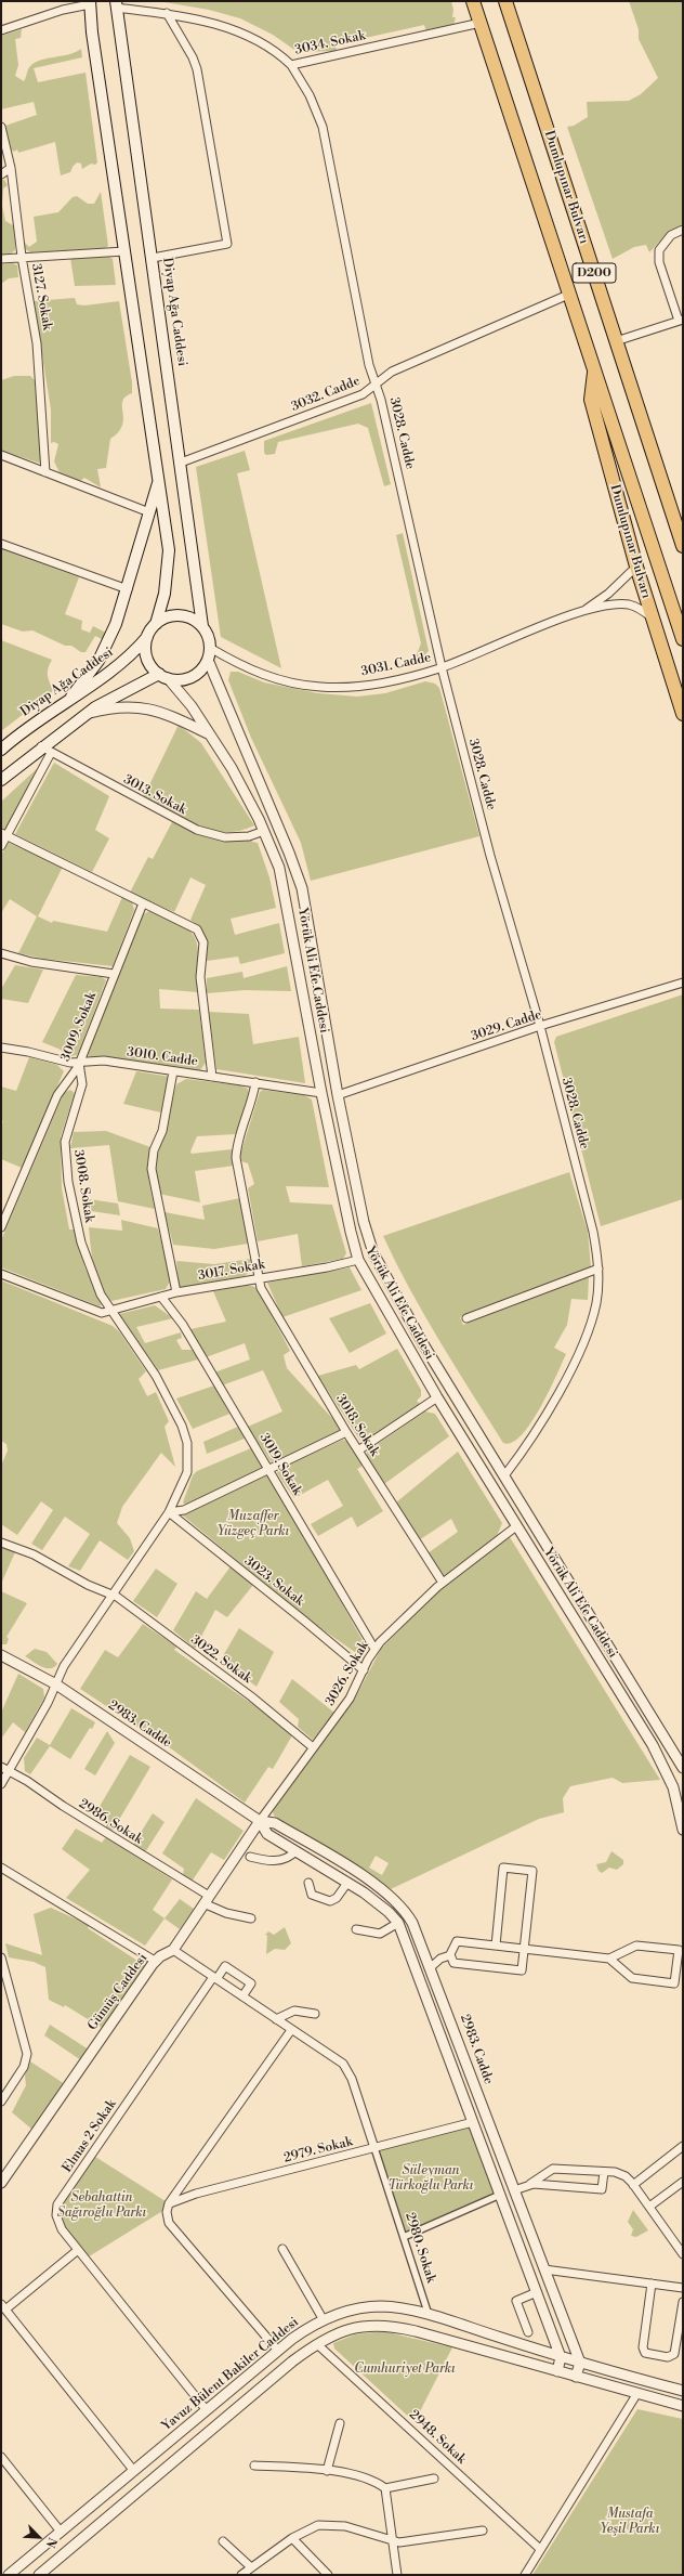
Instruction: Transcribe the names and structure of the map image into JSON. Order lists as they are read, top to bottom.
{
  "streets": {
    "highway": ["Dumlupınar Bulvarı", "D200"],
    "main road": ["Diyap Ağa Caddesi"],
    "street": [
      "3034. Sokak",
      "3127. Sokak",
      "3032. Cadde",
      "3028. Cadde",
      "3031. Cadde",
      "3013. Sokak",
      "Yörük Ali Efe Caddesi",
      "3029. Cadde",
      "3009. Sokak",
      "3010. Cadde",
      "3008. Sokak",
      "3017. Sokak",
      "3018. Sokak",
      "3019. Sokak",
      "3023. Sokak",
      "3022. Sokak",
      "3026. Sokak",
      "2983. Cadde",
      "2986. Sokak",
      "Gümüş Caddesi",
      "Elmas 2 Sokak",
      "2979. Sokak",
      "2980. Sokak",
      "Yavuz Bülent Bakiler Caddesi",
      "2948. Sokak"
    ]
  },
  "crossings": [
    ["3034. Sokak", "Dumlupınar Bulvarı"],
    ["3034. Sokak", "Diyap Ağa Caddesi"],
    ["3034. Sokak", "3028. Cadde"],
    ["Dumlupınar Bulvarı", "3032. Cadde"],
    ["Dumlupınar Bulvarı", "3031. Cadde"],
    ["Diyap Ağa Caddesi", "3032. Cadde"],
    ["Diyap Ağa Caddesi", "3031. Cadde"],
    ["Diyap Ağa Caddesi", "Yörük Ali Efe Caddesi"],
    ["3032. Cadde", "3028. Cadde"],
    ["3028. Cadde", "3031. Cadde"],
    ["3028. Cadde", "Yörük Ali Efe Caddesi"],
    ["3028. Cadde", "3029. Cadde"],
    ["3031. Cadde", "Yörük Ali Efe Caddesi"],
    ["3013. Sokak", "Yörük Ali Efe Caddesi"],
    ["Yörük Ali Efe Caddesi", "3029. Cadde"],
    ["Yörük Ali Efe Caddesi", "3010. Cadde"],
    ["Yörük Ali Efe Caddesi", "3017. Sokak"],
    ["Yörük Ali Efe Caddesi", "3026. Sokak"],
    ["3009. Sokak", "3010. Cadde"],
    ["3009. Sokak", "3008. Sokak"],
    ["3010. Cadde", "3008. Sokak"],
    ["3010. Cadde", "3018. Sokak"],
    ["3008. Sokak", "3017. Sokak"],
    ["3008. Sokak", "3023. Sokak"],
    ["3008. Sokak", "3022. Sokak"],
    ["3008. Sokak", "2983. Cadde"],
    ["3008. Sokak", "2986. Sokak"],
    ["3017. Sokak", "3018. Sokak"],
    ["3017. Sokak", "3019. Sokak"],
    ["3018. Sokak", "3026. Sokak"],
    ["3019. Sokak", "3026. Sokak"],
    ["3023. Sokak", "3026. Sokak"],
    ["3022. Sokak", "3026. Sokak"],
    ["3026. Sokak", "2983. Cadde"],
    ["3026. Sokak", "Gümüş Caddesi"],
    ["2983. Cadde", "Gümüş Caddesi"],
    ["2983. Cadde", "2979. Sokak"],
    ["2983. Cadde", "Yavuz Bülent Bakiler Caddesi"],
    ["2986. Sokak", "Gümüş Caddesi"],
    ["Elmas 2 Sokak", "Yavuz Bülent Bakiler Caddesi"],
    ["2979. Sokak", "2980. Sokak"],
    ["2980. Sokak", "Yavuz Bülent Bakiler Caddesi"]
  ],
  "parks": [
    "Muzaffer Yüzgeç Parkı",
    "Süleyman Türkoğlu Parkı",
    "Sebahattin Sağıroğlu Parkı",
    "Cumhuriyet Parkı",
    "Mustafa Yeşil Parkı"
  ],
  "north": "bottom right"
}
